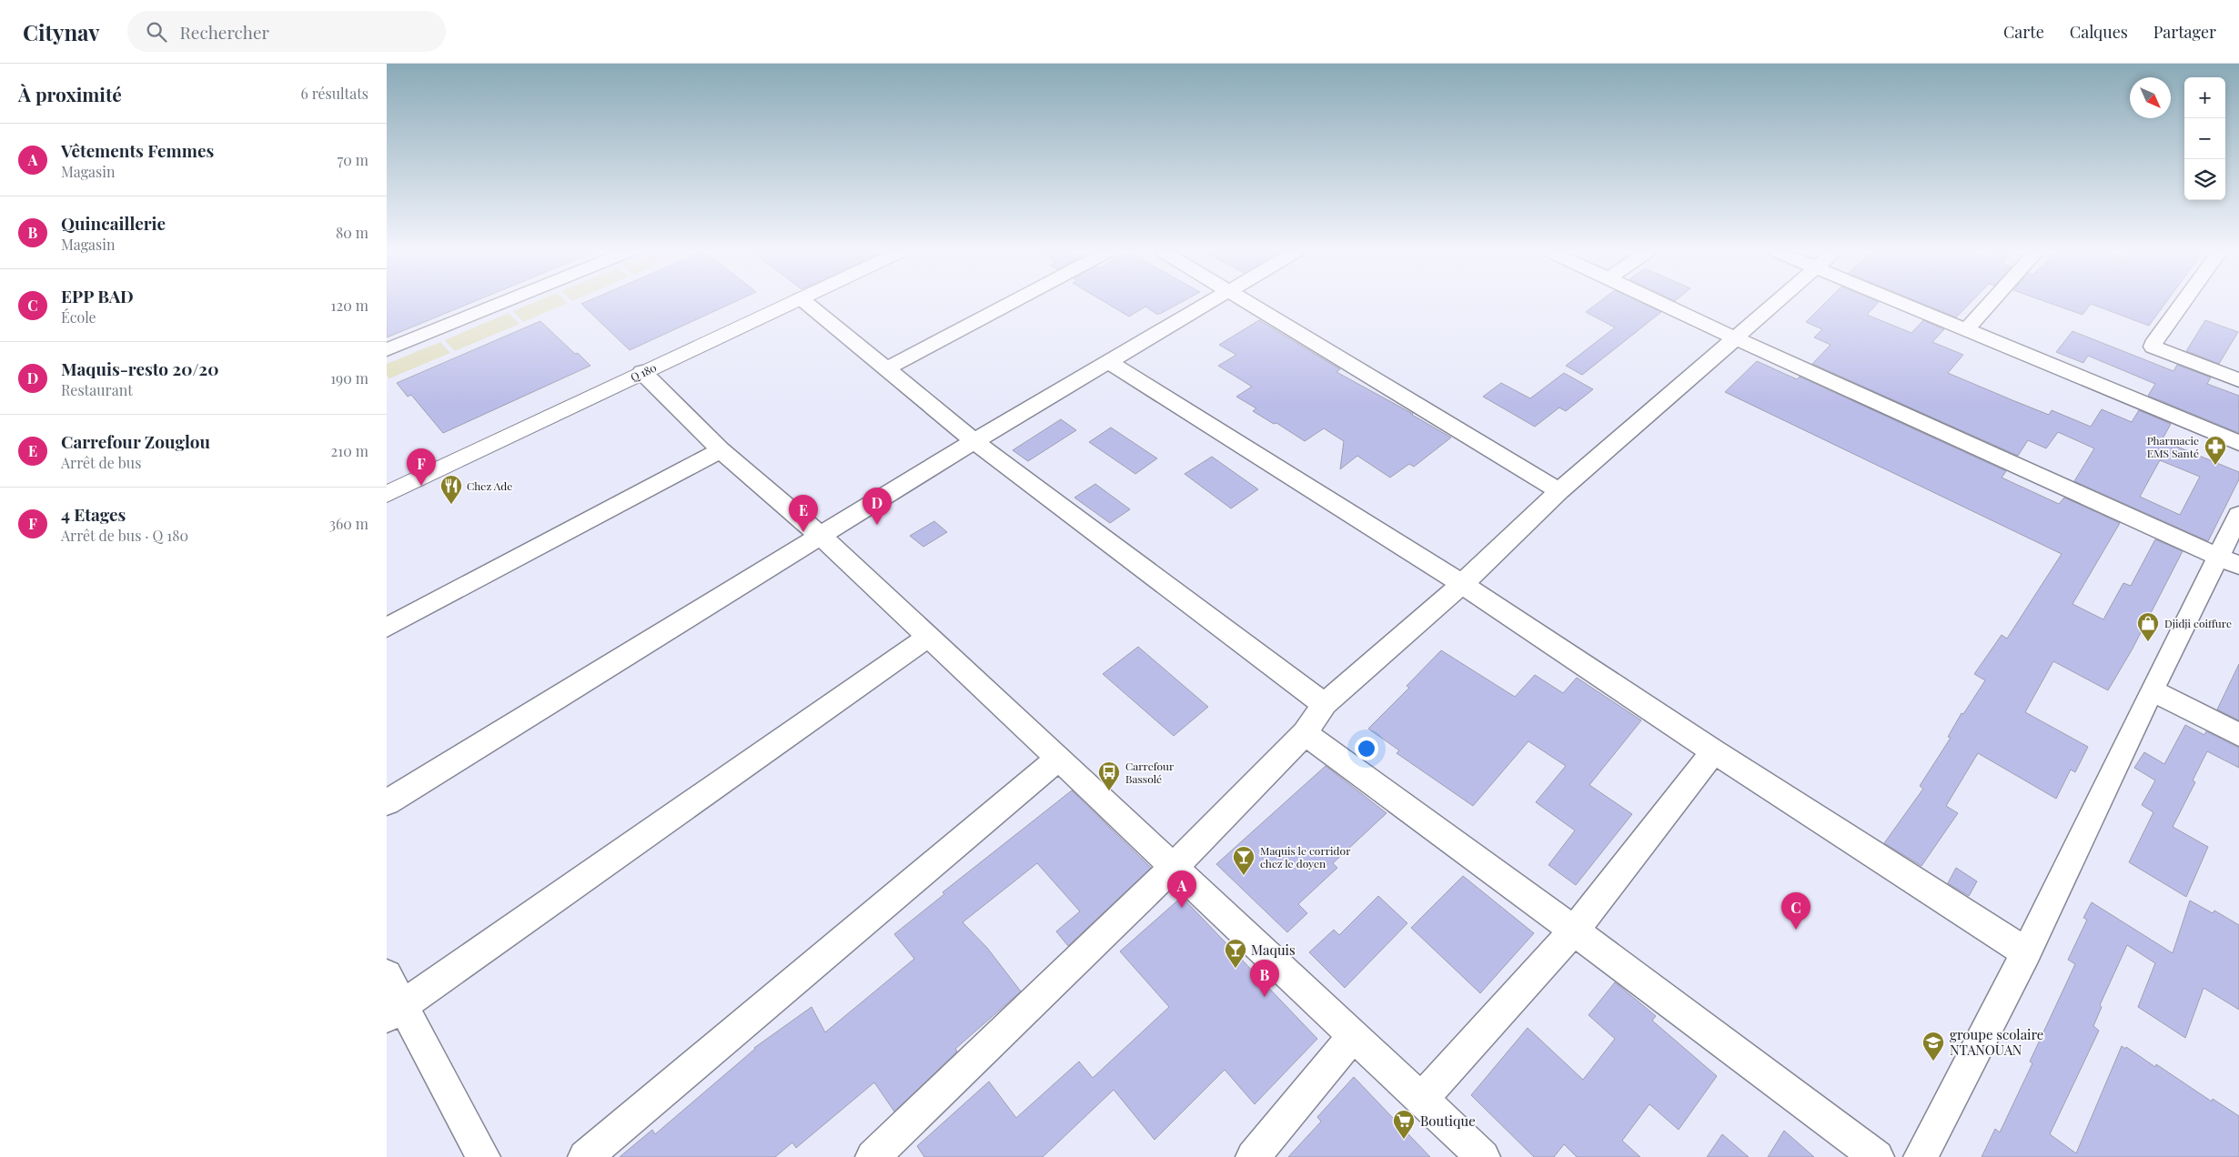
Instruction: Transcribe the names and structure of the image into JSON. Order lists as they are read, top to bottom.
{
  "streets": {
    "street": ["Q 180"]
  },
  "places": {
    "pharmacy": ["Pharmacie EMS Santé"],
    "restaurant": ["Chez Ade"],
    "shop": ["Djidji coiffure"],
    "bus stop": ["Carrefour Bassolé"],
    "bar": ["Maquis le corridor chez le doyen", "Maquis"],
    "school or university": ["groupe scolaire NTANOUAN"],
    "supermarket": ["Boutique"]
  },
  "north": "bottom right",
  "page": {
    "header": "Citynav",
    "search": "Rechercher",
    "nav": ["Carte", "Calques", "Partager"],
    "heading": ["À proximité", "6 résultats"],
    "map_buttons": ["+", "−"],
    "list": [
      {
        "mark": "A",
        "name": "Vêtements Femmes",
        "note": "Magasin",
        "value": "70 m"
      },
      {
        "mark": "B",
        "name": "Quincaillerie",
        "note": "Magasin",
        "value": "80 m"
      },
      {
        "mark": "C",
        "name": "EPP BAD",
        "note": "École",
        "value": "120 m"
      },
      {
        "mark": "D",
        "name": "Maquis-resto 20/20",
        "note": "Restaurant",
        "value": "190 m"
      },
      {
        "mark": "E",
        "name": "Carrefour Zouglou",
        "note": "Arrêt de bus",
        "value": "210 m"
      },
      {
        "mark": "F",
        "name": "4 Etages",
        "note": "Arrêt de bus · Q 180",
        "value": "360 m"
      }
    ],
    "pins": [
      "F",
      "D",
      "E",
      "A",
      "C",
      "B"
    ]
  }
}
